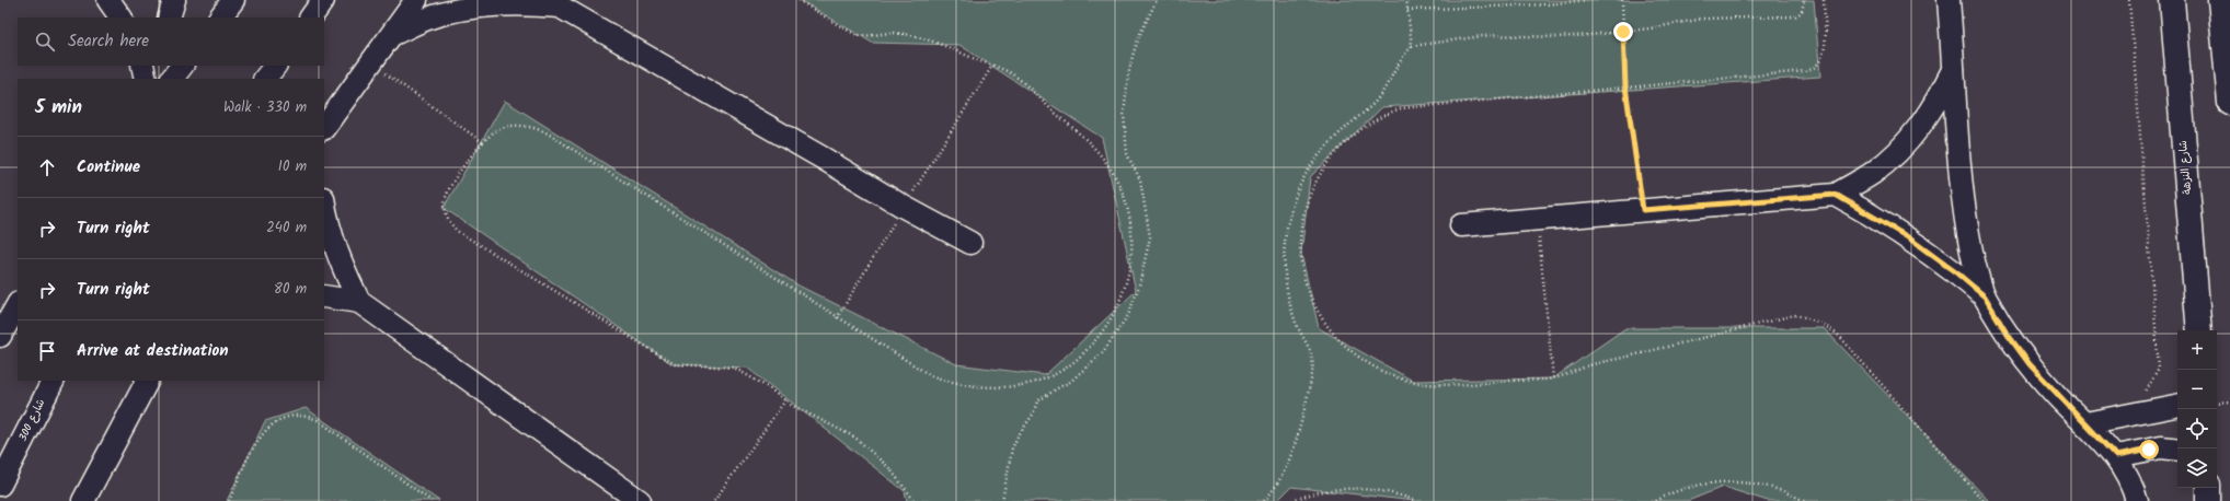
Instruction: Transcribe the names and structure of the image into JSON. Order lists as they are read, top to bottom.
{
  "streets": {
    "main road": ["شارع النزهة"],
    "street": ["شارع 300"]
  },
  "page": {
    "search": "Search here",
    "heading": ["5 min", "Walk · 330 m"],
    "list": [
      ["Continue", "10 m"],
      ["Turn right", "240 m"],
      ["Turn right", "80 m"],
      "Arrive at destination"
    ],
    "map_buttons": ["+", "−"]
  }
}
